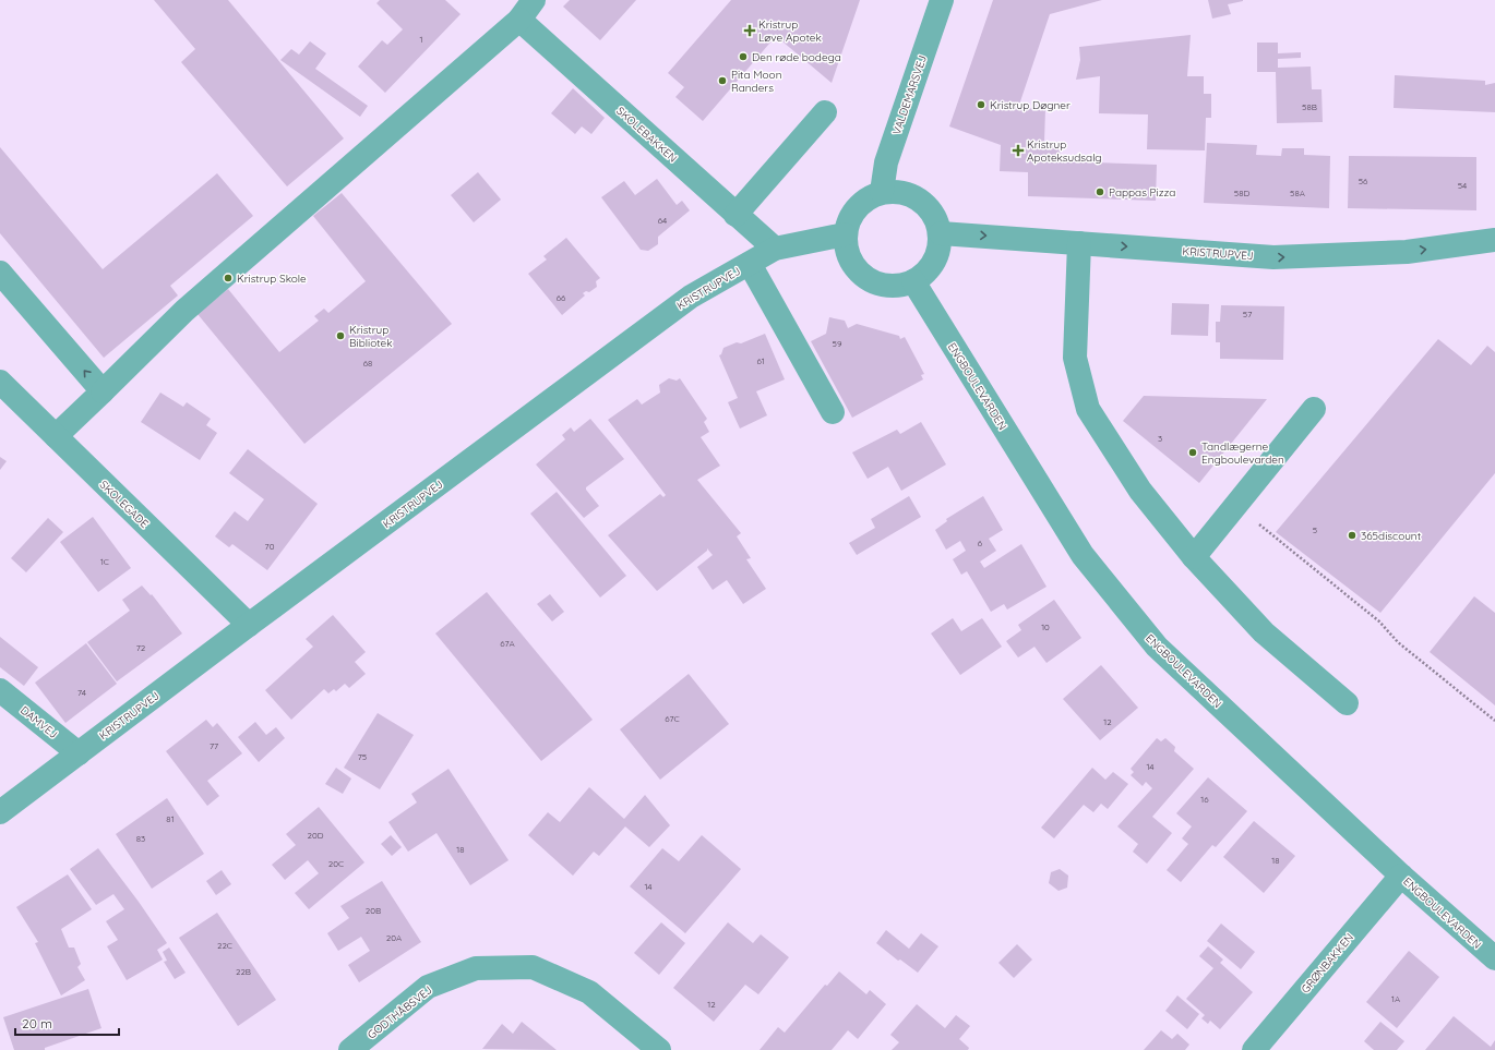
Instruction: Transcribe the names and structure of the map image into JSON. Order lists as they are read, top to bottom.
{
  "streets": {
    "street": [
      "VALDEMARSVEJ",
      "SKOLEBAKKEN",
      "KRISTRUPVEJ",
      "ENGBOULEVARDEN",
      "SKOLEGADE",
      "DAMVEJ",
      "GRØNBAKKEN",
      "GODTHÅBSVEJ"
    ]
  },
  "crossings": [
    ["VALDEMARSVEJ", "KRISTRUPVEJ"],
    ["VALDEMARSVEJ", "ENGBOULEVARDEN"],
    ["SKOLEBAKKEN", "KRISTRUPVEJ"],
    ["KRISTRUPVEJ", "ENGBOULEVARDEN"],
    ["KRISTRUPVEJ", "SKOLEGADE"],
    ["KRISTRUPVEJ", "DAMVEJ"],
    ["ENGBOULEVARDEN", "GRØNBAKKEN"]
  ],
  "places": {
    "health": ["Kristrup Løve Apotek", "Kristrup Apoteksudsalg"],
    "other": [
      "Den røde bodega",
      "Pita Moon Randers",
      "Kristrup Døgner",
      "Pappas Pizza",
      "Kristrup Skole",
      "Kristrup Bibliotek",
      "Tandlægerne Engboulevarden",
      "365discount"
    ]
  },
  "house_numbers": [
    "1",
    "58B",
    "56",
    "54",
    "58D",
    "58A",
    "64",
    "66",
    "57",
    "59",
    "61",
    "68",
    "3",
    "5",
    "6",
    "70",
    "1C",
    "10",
    "67A",
    "72",
    "74",
    "67C",
    "12",
    "77",
    "75",
    "14",
    "16",
    "81",
    "20D",
    "83",
    "18",
    "18",
    "20C",
    "14",
    "20B",
    "20A",
    "22C",
    "22B",
    "1A",
    "12"
  ],
  "scale_bar": "20 m"
}
